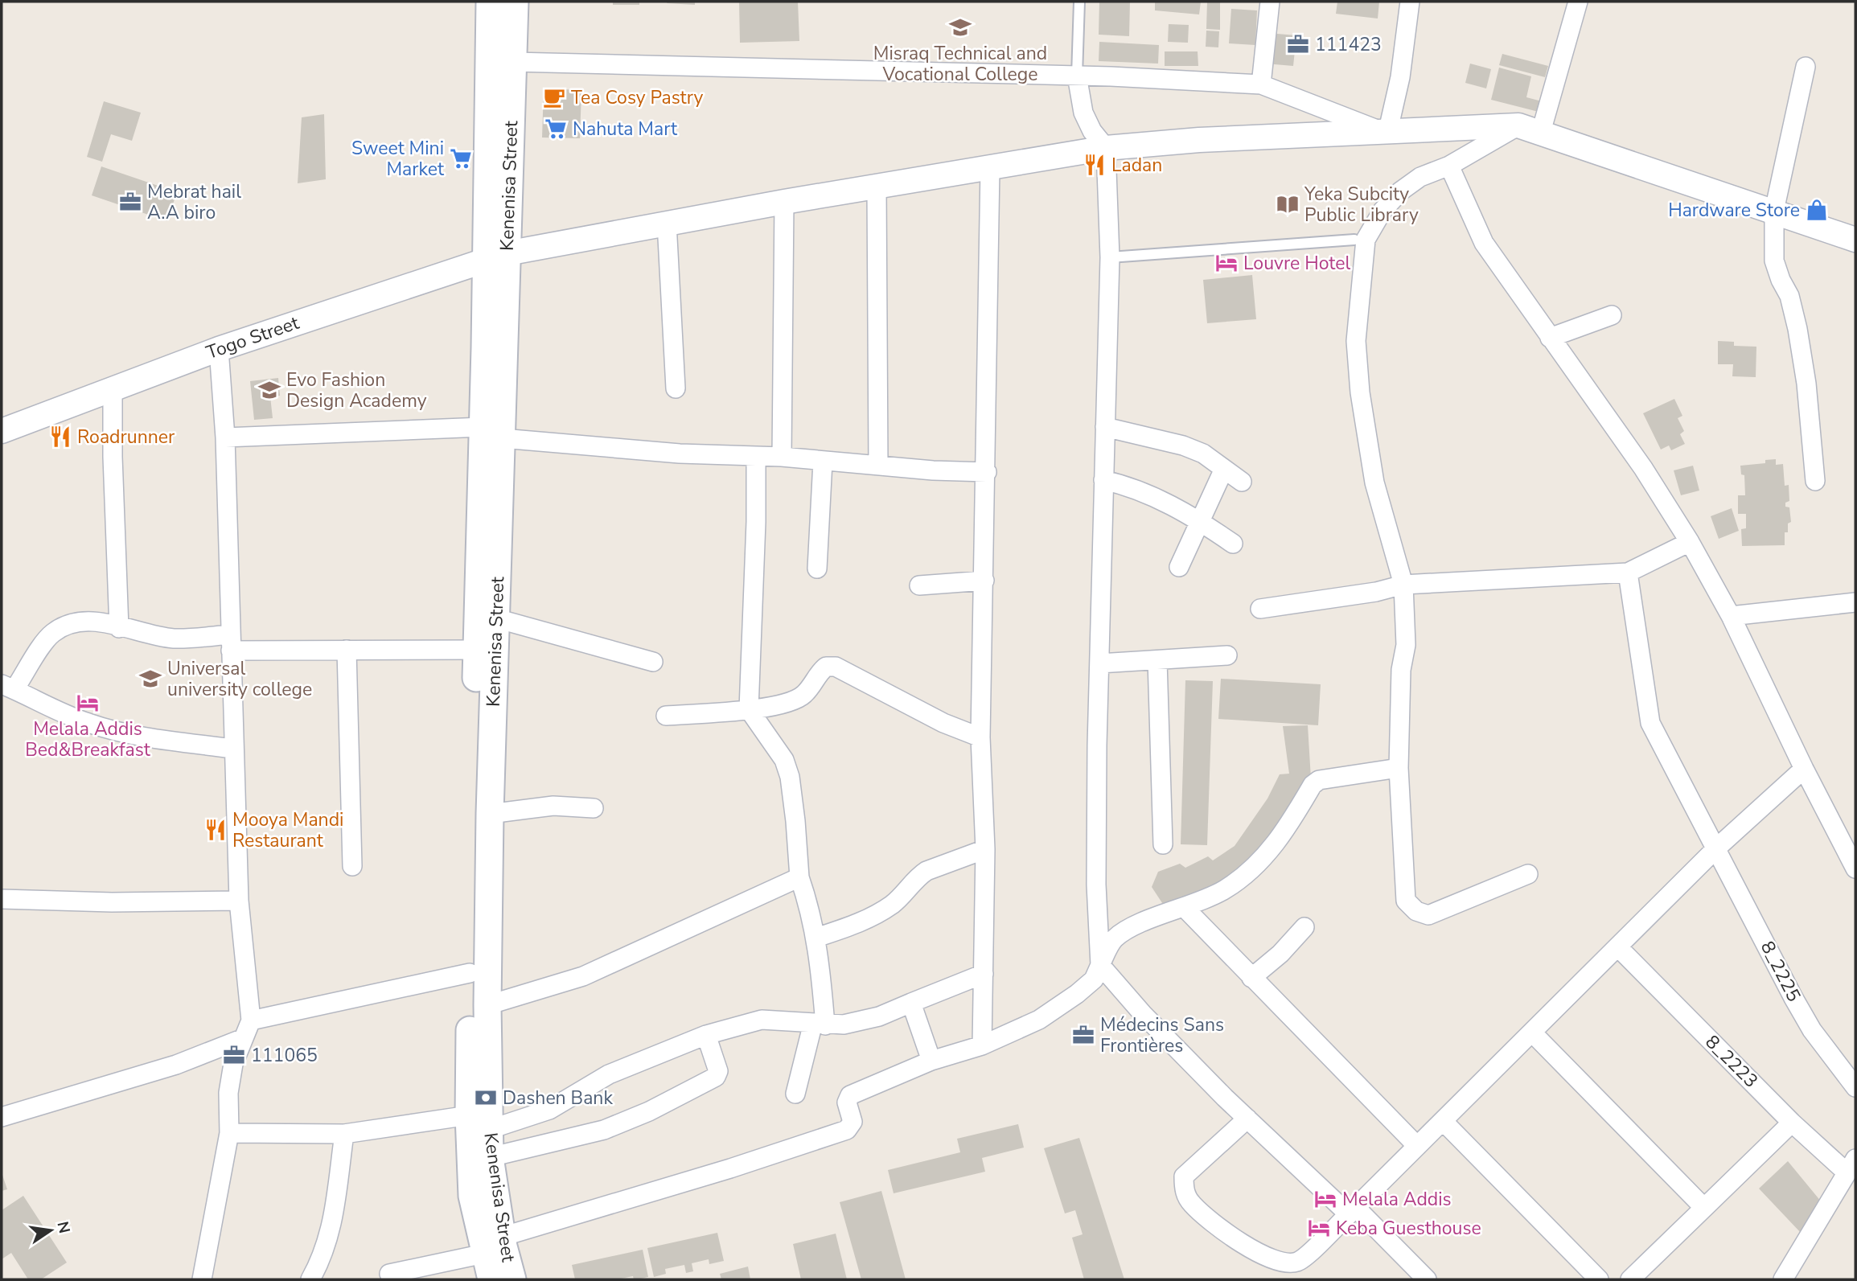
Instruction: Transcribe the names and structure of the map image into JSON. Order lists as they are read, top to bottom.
{
  "streets": {
    "main road": ["Kenenisa Street"],
    "street": ["Togo Street", "8_2225", "8_2223"]
  },
  "crossings": [
    ["Kenenisa Street", "Togo Street"]
  ],
  "places": {
    "school or university": ["Misraq Technical and Vocational College", "Evo Fashion Design Academy", "Universal university college"],
    "office": [
      "111423",
      "Mebrat hail A.A biro",
      "Médecins Sans Frontières",
      "111065"
    ],
    "cafe": ["Tea Cosy Pastry"],
    "supermarket": ["Nahuta Mart", "Sweet Mini Market"],
    "restaurant": ["Ladan", "Roadrunner", "Mooya Mandi Restaurant"],
    "library": ["Yeka Subcity Public Library"],
    "shop": ["Hardware Store"],
    "hotel": [
      "Louvre Hotel",
      "Melala Addis Bed&Breakfast",
      "Melala Addis",
      "Keba Guesthouse"
    ],
    "bank": ["Dashen Bank"]
  },
  "north": "right"
}
